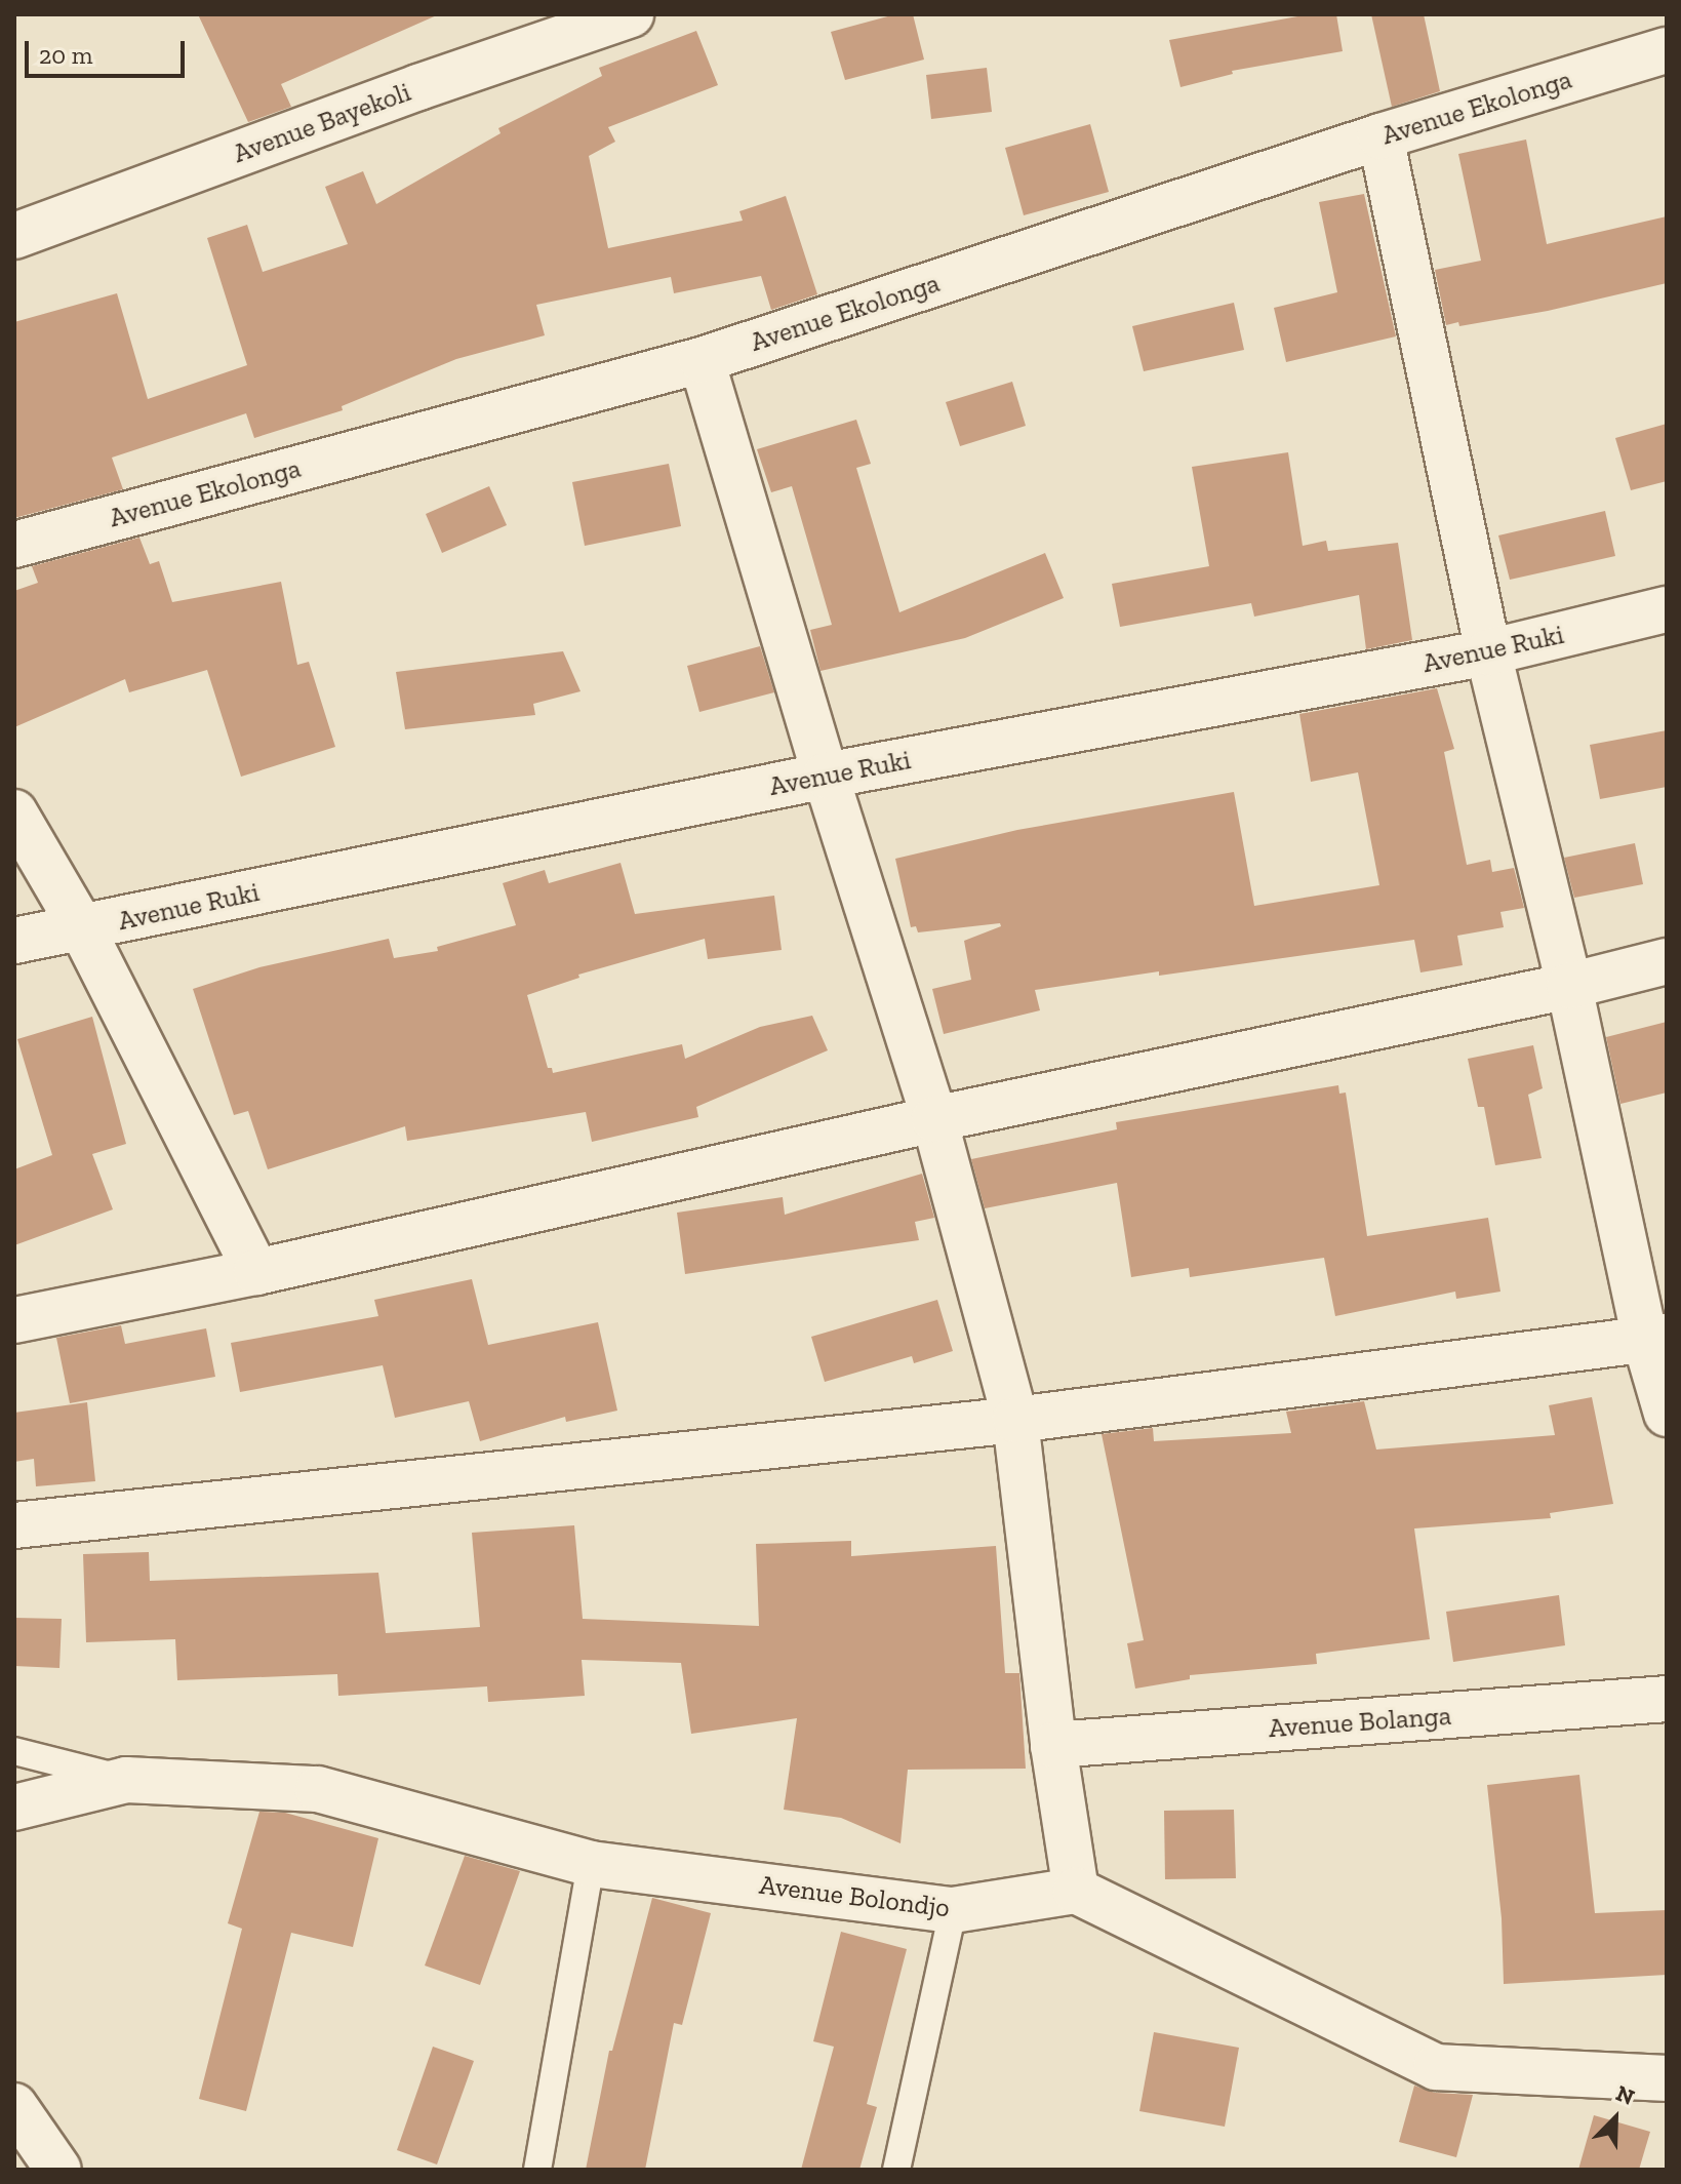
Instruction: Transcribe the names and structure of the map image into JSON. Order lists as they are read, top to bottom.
{
  "streets": {
    "street": [
      "Avenue Ekolonga",
      "Avenue Bayekoli",
      "Avenue Ruki",
      "Avenue Bolanga",
      "Avenue Bolondjo"
    ]
  },
  "scale_bar": "20 m",
  "north": "top right"
}
